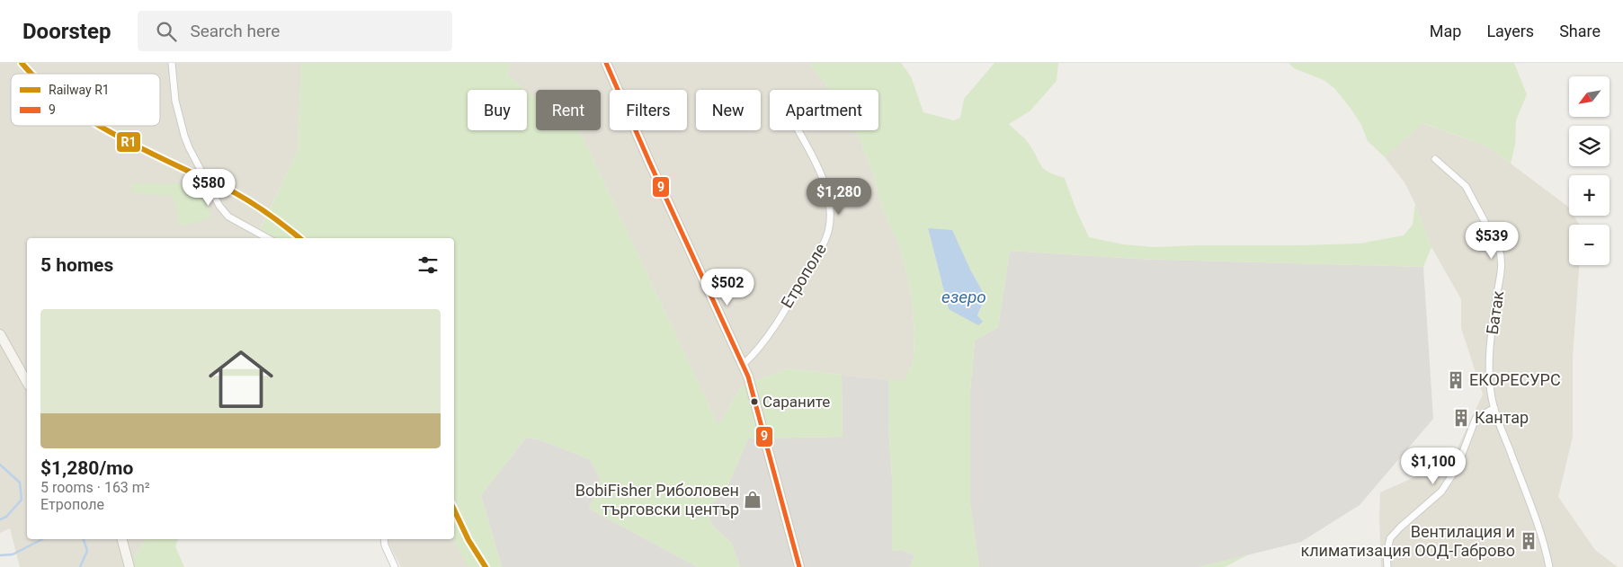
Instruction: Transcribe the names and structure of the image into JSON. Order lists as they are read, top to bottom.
{
  "streets": {
    "street": ["Етрополе", "Батак"]
  },
  "water": ["езеро"],
  "places": {
    "building": ["ЕКОРЕСУРС", "Кантар", "Вентилация и климатизация ООД-Габрово"],
    "other": ["Сараните"],
    "shop": ["BobiFisher Риболовен търговски център"]
  },
  "lines": ["rail line R1", "transit line 9"],
  "legend": ["Railway R1", "9"],
  "north": "bottom left",
  "page": {
    "header": "Doorstep",
    "search": "Search here",
    "nav": ["Map", "Layers", "Share"],
    "map_buttons": ["+", "−"],
    "chip": [
      "Buy",
      "Rent",
      "Filters",
      "New",
      "Apartment"
    ],
    "price": [
      "$580",
      "$1,280",
      "$539",
      "$502",
      "$1,100"
    ],
    "heading": "5 homes",
    "list": [
      {
        "name": "$1,280/mo",
        "note": "5 rooms · 163 m² · Етрополе"
      }
    ]
  }
}
